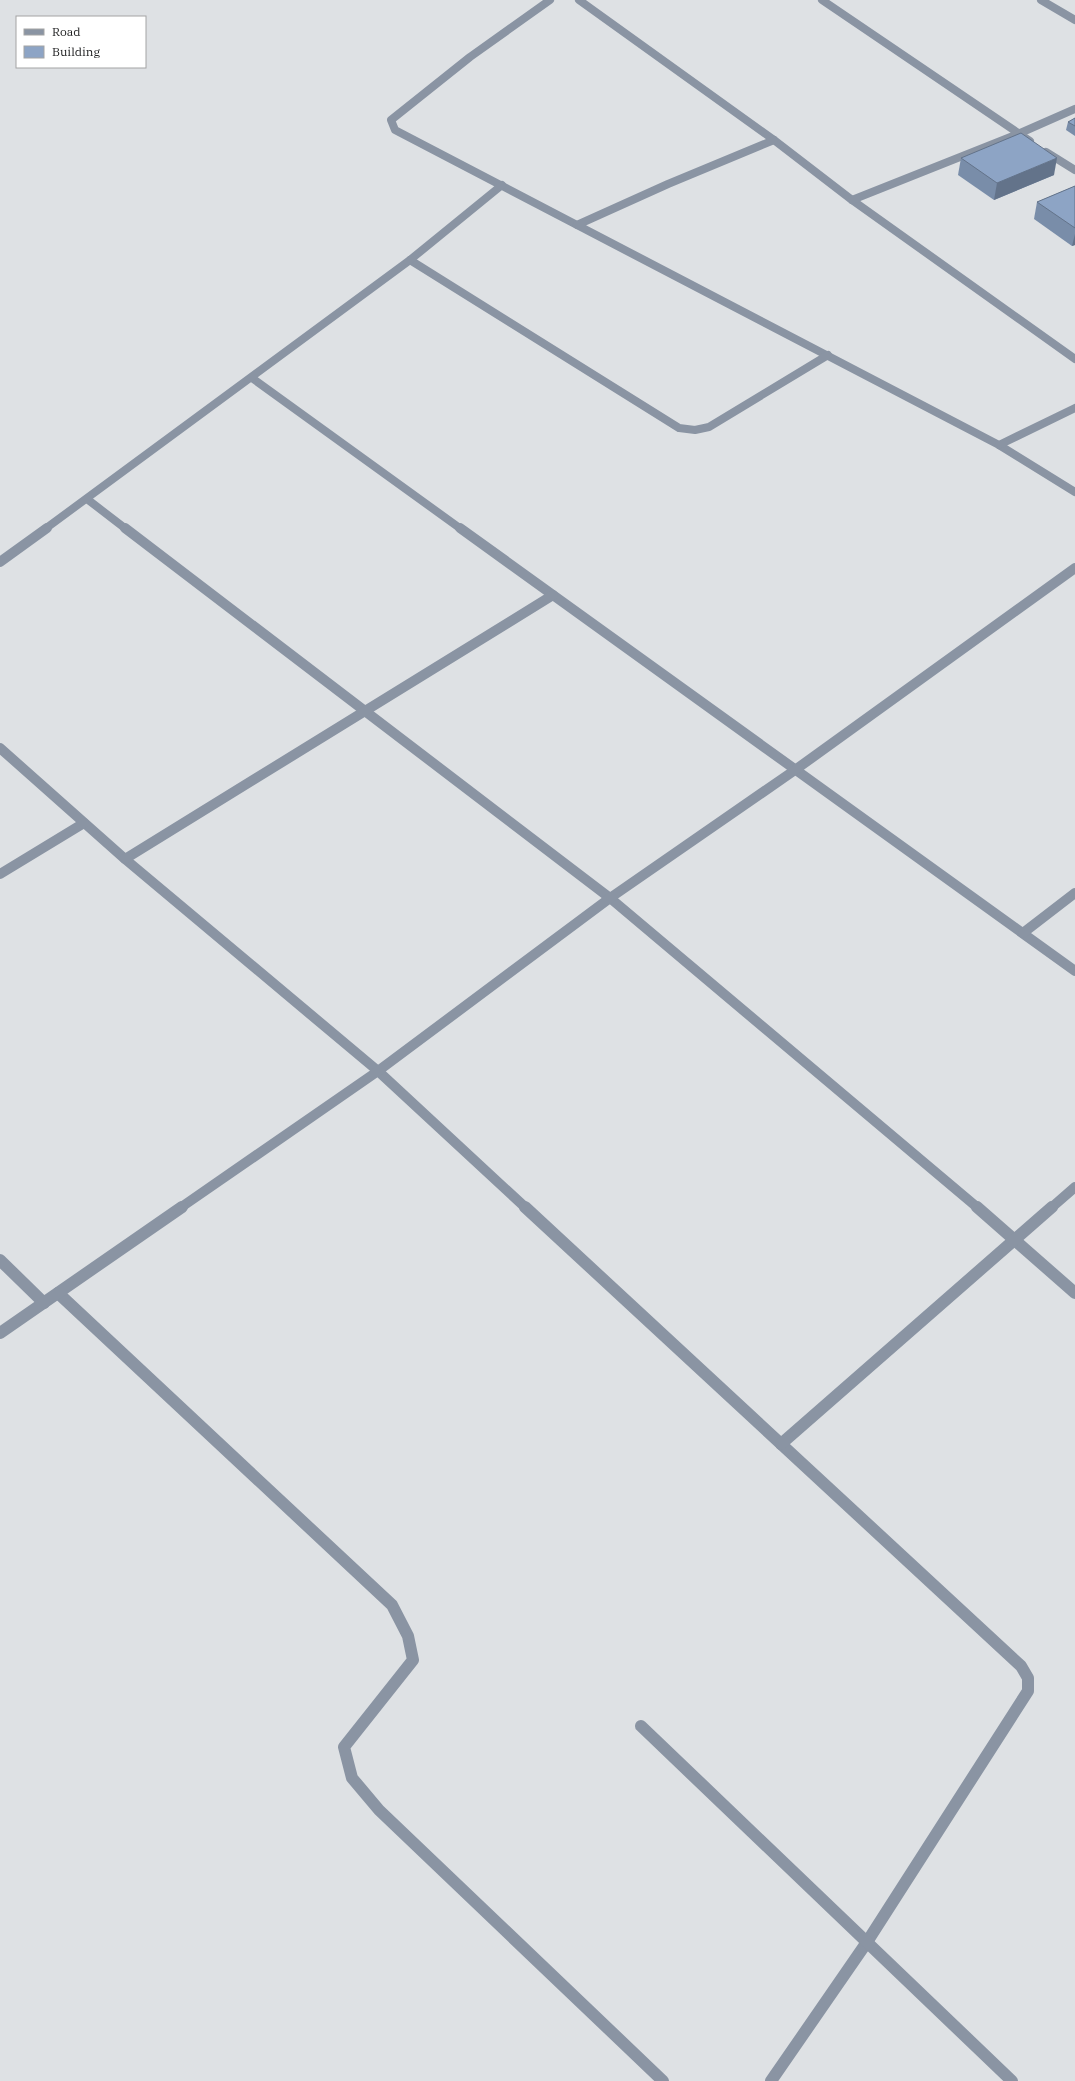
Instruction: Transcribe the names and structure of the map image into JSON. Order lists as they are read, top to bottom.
{
  "legend": ["Road", "Building"]
}
